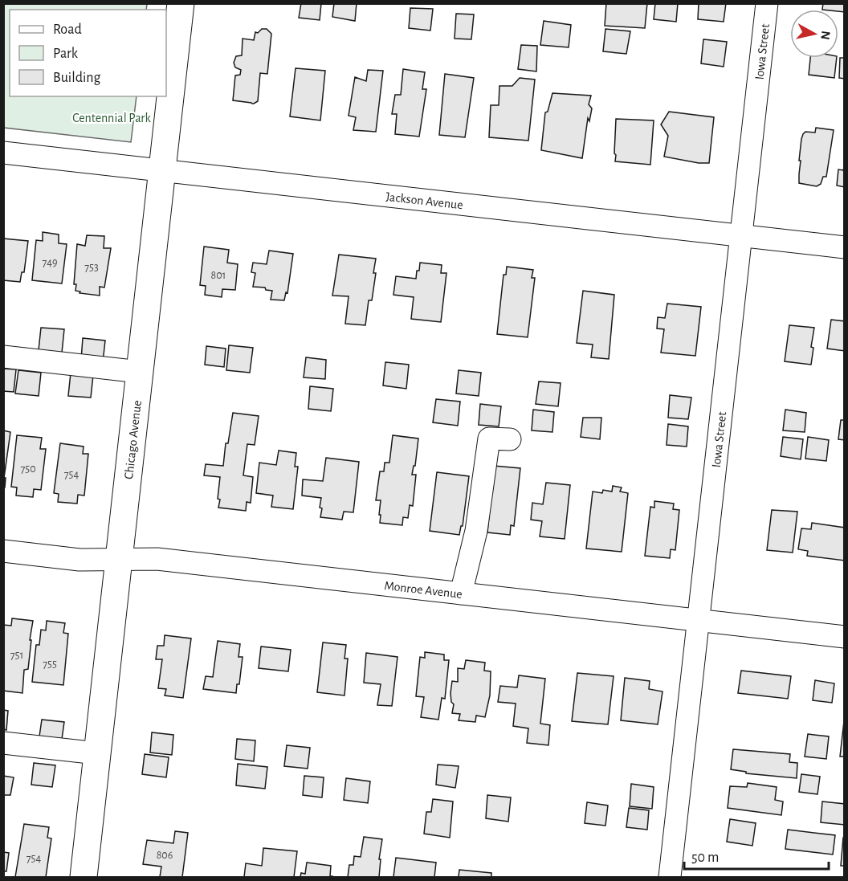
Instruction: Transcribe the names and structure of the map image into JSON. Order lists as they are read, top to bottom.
{
  "streets": {
    "main road": ["Chicago Avenue"],
    "street": ["Iowa Street", "Jackson Avenue", "Monroe Avenue"]
  },
  "crossings": [
    ["Iowa Street", "Jackson Avenue"],
    ["Iowa Street", "Monroe Avenue"],
    ["Jackson Avenue", "Chicago Avenue"],
    ["Chicago Avenue", "Monroe Avenue"]
  ],
  "parks": ["Centennial Park"],
  "house_numbers": [
    "749",
    "753",
    "801",
    "750",
    "754",
    "751",
    "755",
    "806",
    "754"
  ],
  "legend": ["Road", "Park", "Building"],
  "scale_bar": "50 m",
  "north": "right"
}
